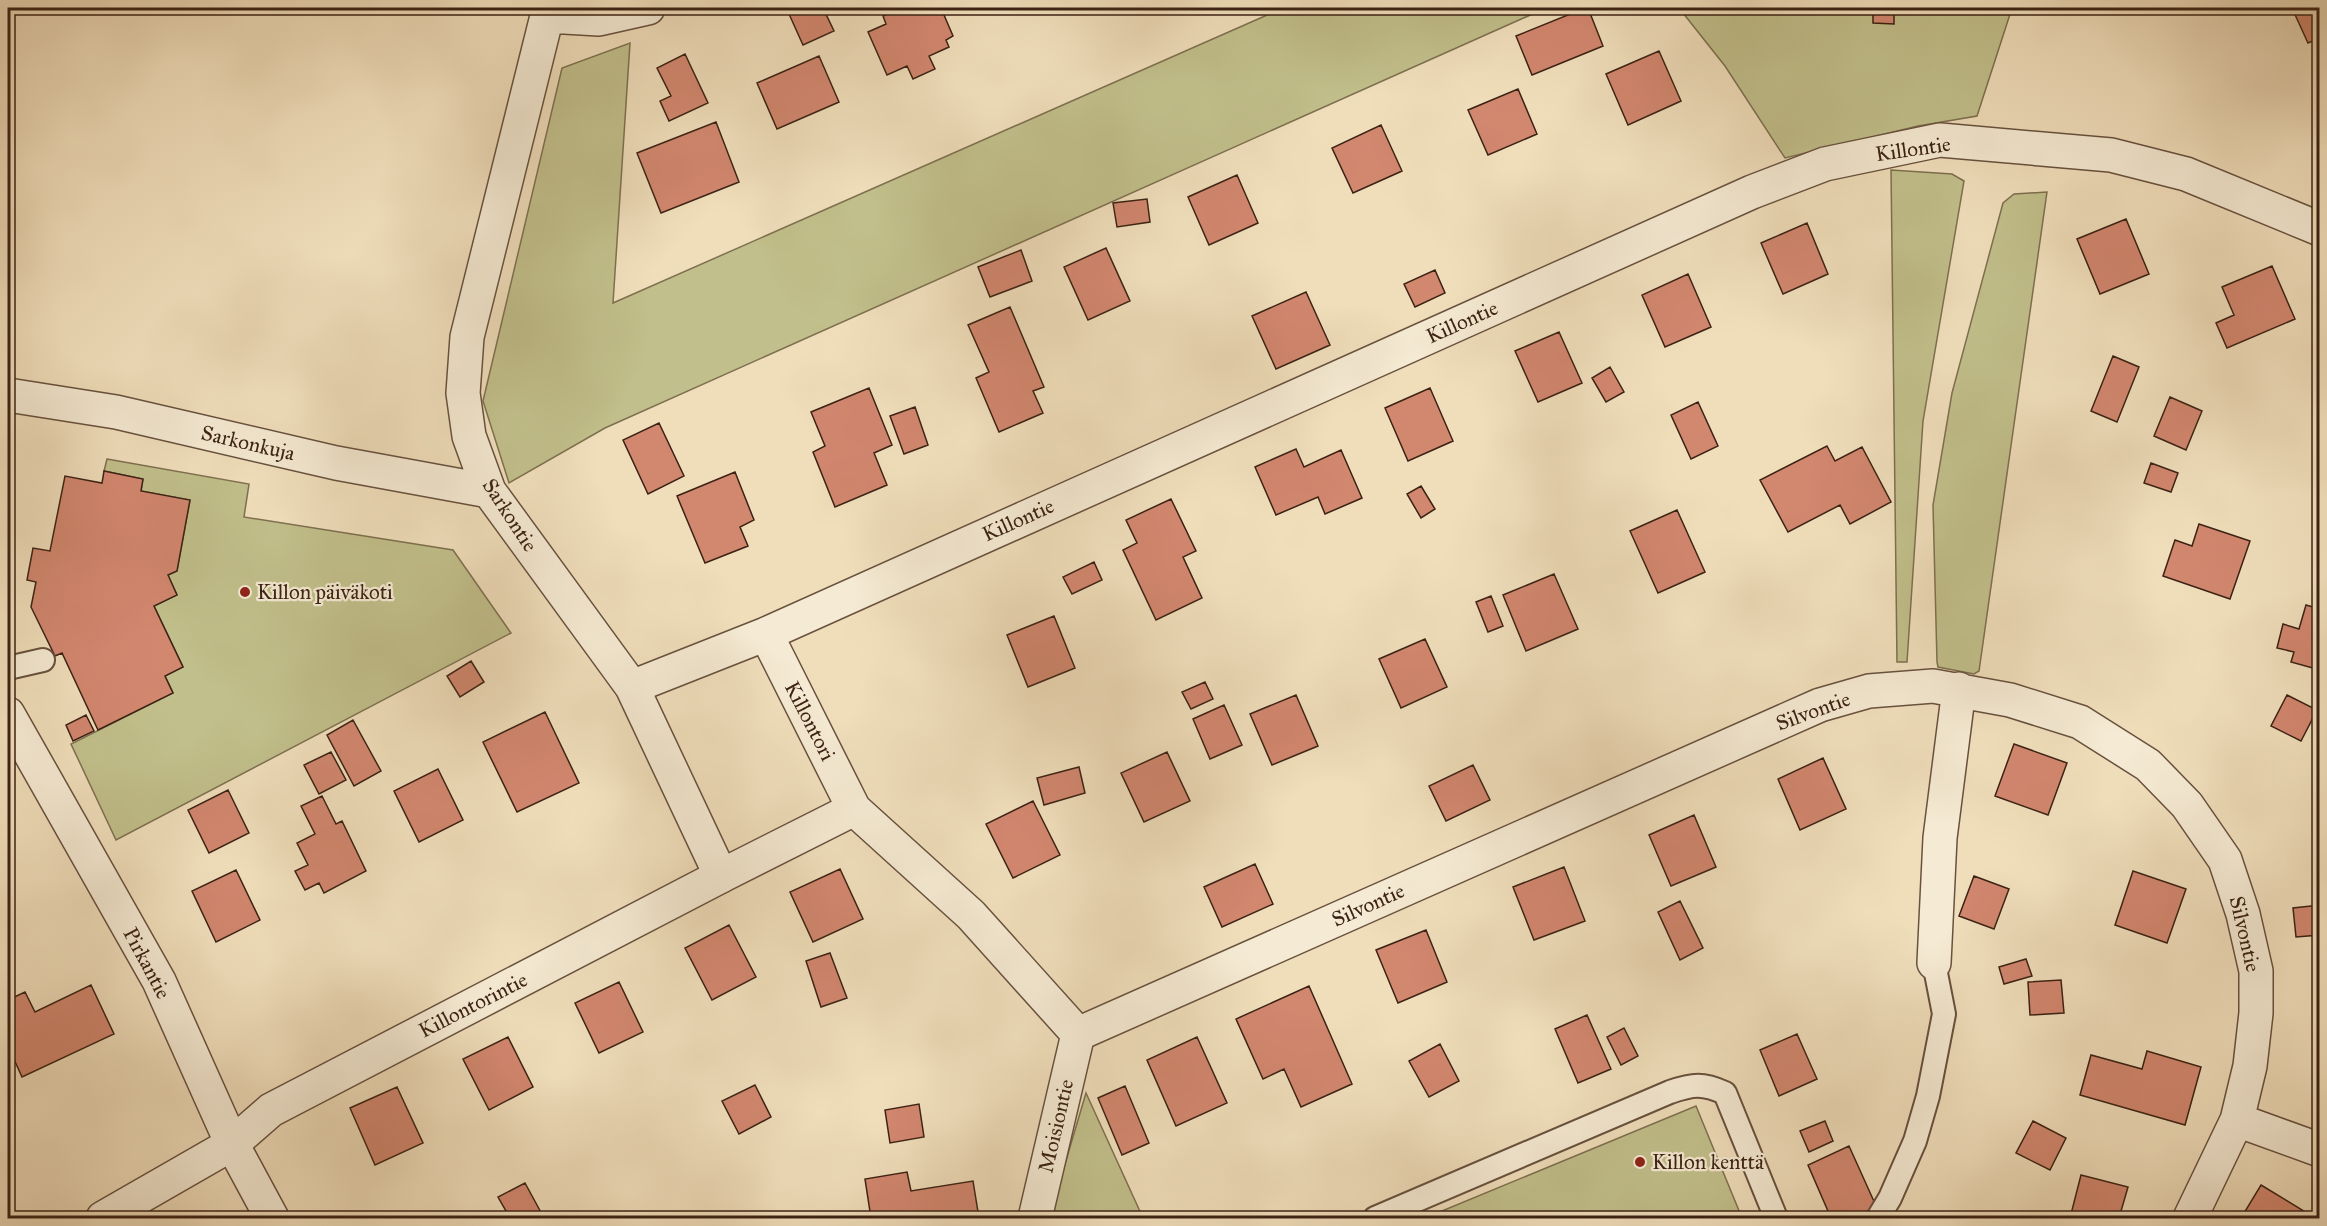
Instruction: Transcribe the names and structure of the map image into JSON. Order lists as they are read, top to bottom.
{
  "streets": {
    "street": [
      "Killontie",
      "Sarkonkuja",
      "Sarkontie",
      "Silvontie",
      "Killontori",
      "Pirkantie",
      "Killontorintie",
      "Moisiontie"
    ]
  },
  "crossings": [
    ["Killontie", "Sarkontie"],
    ["Killontie", "Killontori"],
    ["Sarkonkuja", "Sarkontie"],
    ["Sarkontie", "Killontorintie"],
    ["Silvontie", "Moisiontie"],
    ["Killontori", "Killontorintie"],
    ["Pirkantie", "Killontorintie"]
  ],
  "places": ["Killon päiväkoti", "Killon kenttä"]
}
